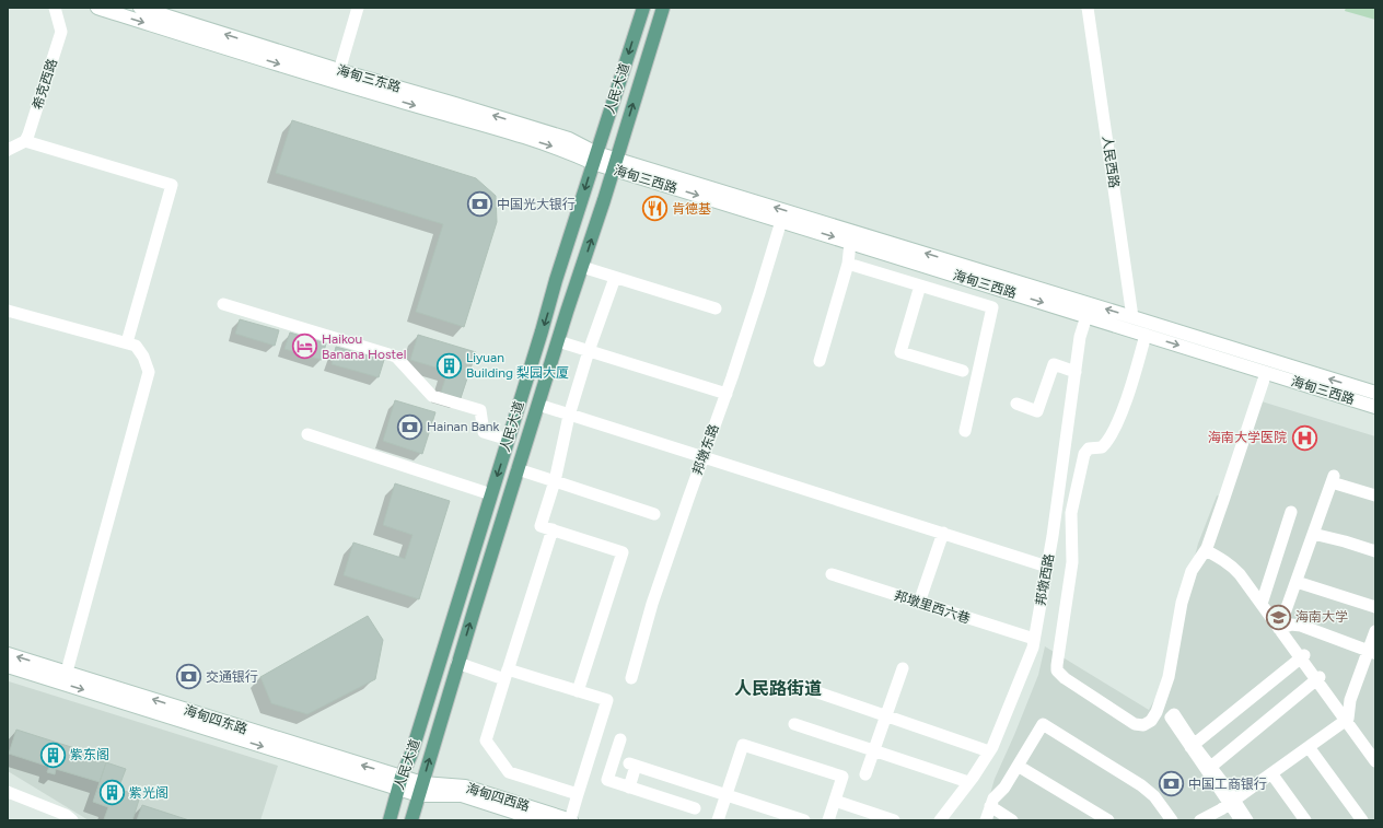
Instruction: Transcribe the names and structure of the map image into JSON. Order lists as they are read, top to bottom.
{
  "streets": {
    "main road": [
      "海甸三东路",
      "人民大道",
      "海甸三西路",
      "海甸四东路",
      "海甸四西路"
    ],
    "street": [
      "希克西路",
      "人民西路",
      "邦墩东路",
      "邦墩西路",
      "邦墩里西六巷"
    ]
  },
  "crossings": [
    ["海甸三东路", "人民大道"],
    ["海甸三东路", "海甸三西路"],
    ["人民大道", "海甸三西路"],
    ["人民大道", "海甸四东路"],
    ["人民大道", "海甸四西路"],
    ["人民西路", "海甸三西路"],
    ["海甸三西路", "邦墩东路"],
    ["海甸三西路", "邦墩西路"],
    ["邦墩西路", "邦墩里西六巷"],
    ["海甸四东路", "海甸四西路"]
  ],
  "districts": ["人民路街道"],
  "places": {
    "bank": [
      "中国光大银行",
      "Hainan Bank",
      "交通银行",
      "中国工商银行"
    ],
    "restaurant": ["肯德基"],
    "hotel": ["Haikou Banana Hostel"],
    "building": ["Liyuan Building 梨园大厦", "紫东阁", "紫光阁"],
    "hospital": ["海南大学医院"],
    "school or university": ["海南大学"]
  }
}
